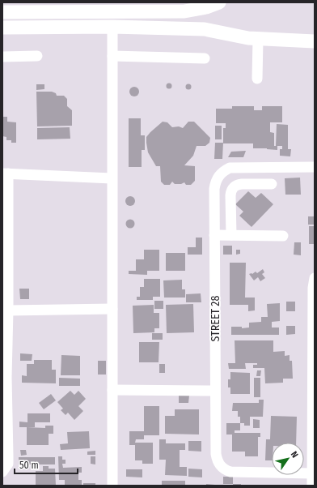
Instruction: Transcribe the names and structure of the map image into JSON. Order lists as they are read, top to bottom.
{
  "streets": {
    "street": ["STREET 28"]
  },
  "scale_bar": "50 m",
  "north": "top right"
}
